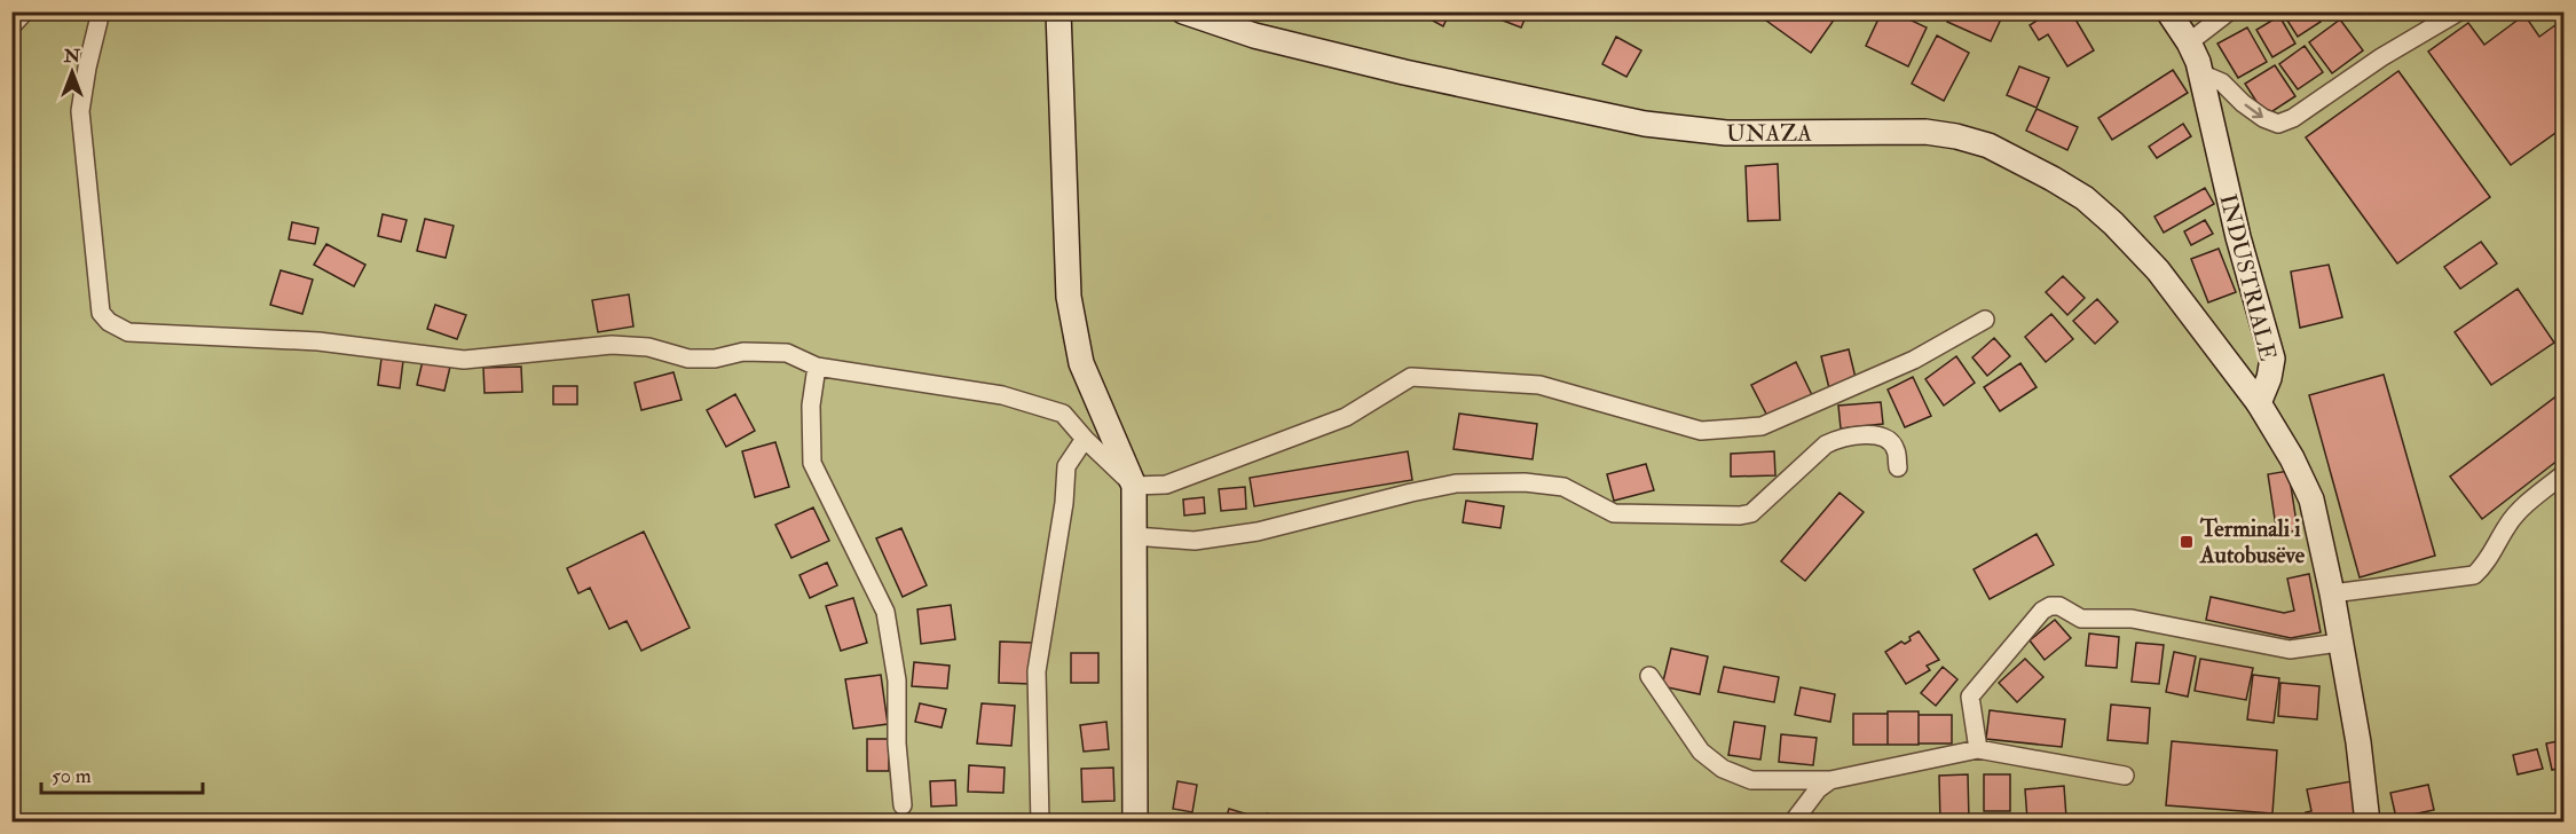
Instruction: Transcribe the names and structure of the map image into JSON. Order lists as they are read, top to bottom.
{
  "streets": {
    "main road": ["UNAZA", "INDUSTRIALE"]
  },
  "crossings": [
    ["UNAZA", "INDUSTRIALE"]
  ],
  "places": {
    "transit": ["Terminali i Autobusëve"]
  },
  "scale_bar": "50 m",
  "north": "top"
}
